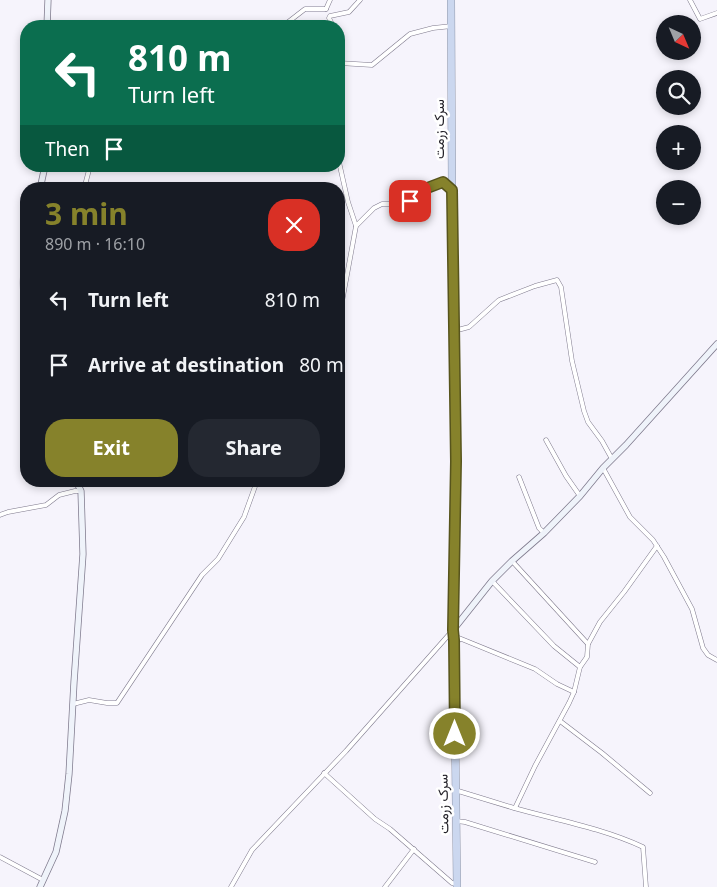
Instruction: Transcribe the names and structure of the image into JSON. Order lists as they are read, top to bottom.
{
  "streets": {
    "highway": ["سرک زرمت"]
  },
  "north": "bottom right",
  "page": {
    "map_buttons": ["+", "−"],
    "turn": ["810 m", "Turn left"],
    "then": "Then",
    "heading": ["3 min", "890 m · 16:10"],
    "list": [
      {
        "name": "Turn left",
        "value": "810 m"
      },
      {
        "name": "Arrive at destination",
        "value": "80 m"
      }
    ],
    "buttons": ["Exit", "Share"]
  }
}
